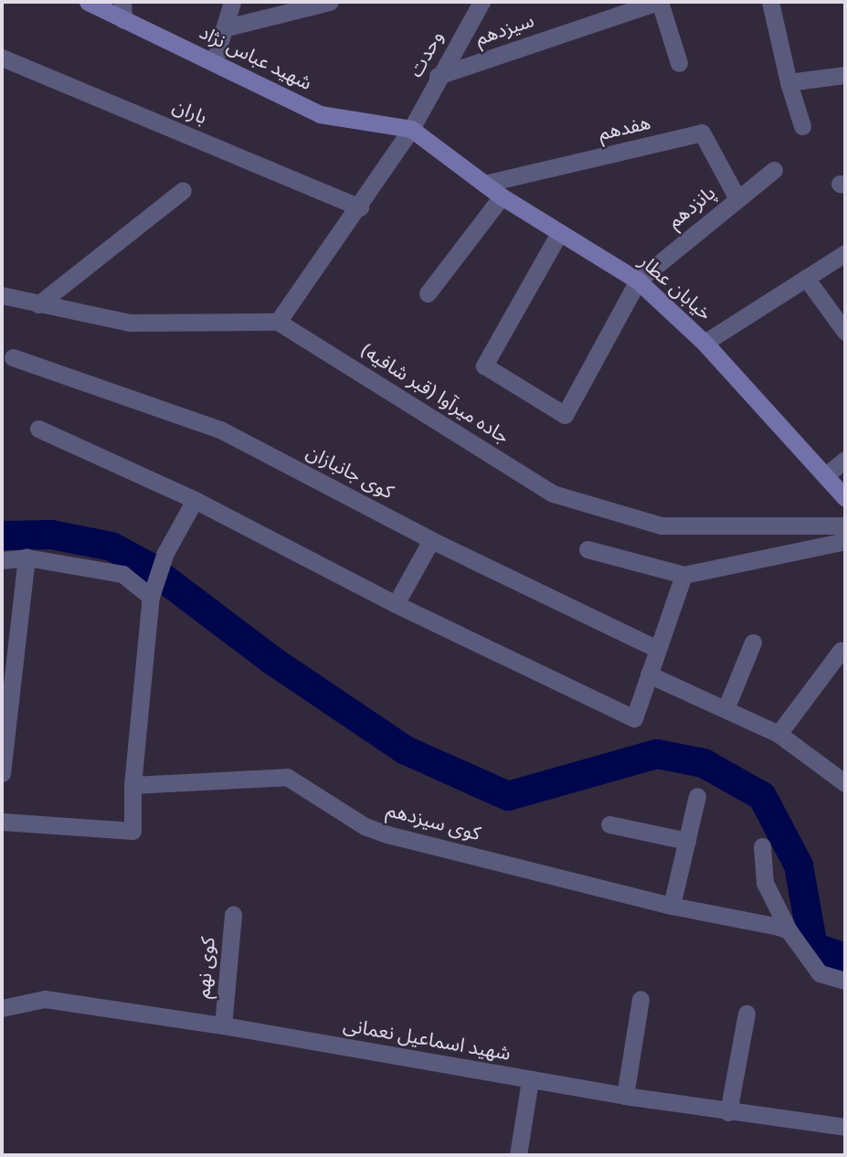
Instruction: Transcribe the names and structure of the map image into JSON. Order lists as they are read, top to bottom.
{
  "streets": {
    "main road": ["شهید عباس نژاد", "خیابان عطار"],
    "street": [
      "سیزدهم",
      "وحدت",
      "باران",
      "هفدهم",
      "پانزدهم",
      "جاده میرآوا (قبر شافیه)",
      "کوی جانبازان",
      "کوی سیزدهم",
      "کوی نهم",
      "شهید اسماعیل نعمانی"
    ]
  },
  "crossings": [
    ["سیزدهم", "وحدت"],
    ["وحدت", "شهید عباس نژاد"],
    ["وحدت", "باران"],
    ["وحدت", "خیابان عطار"],
    ["وحدت", "جاده میرآوا (قبر شافیه)"],
    ["شهید عباس نژاد", "خیابان عطار"],
    ["هفدهم", "پانزدهم"],
    ["هفدهم", "خیابان عطار"],
    ["پانزدهم", "خیابان عطار"],
    ["کوی نهم", "شهید اسماعیل نعمانی"]
  ]
}
